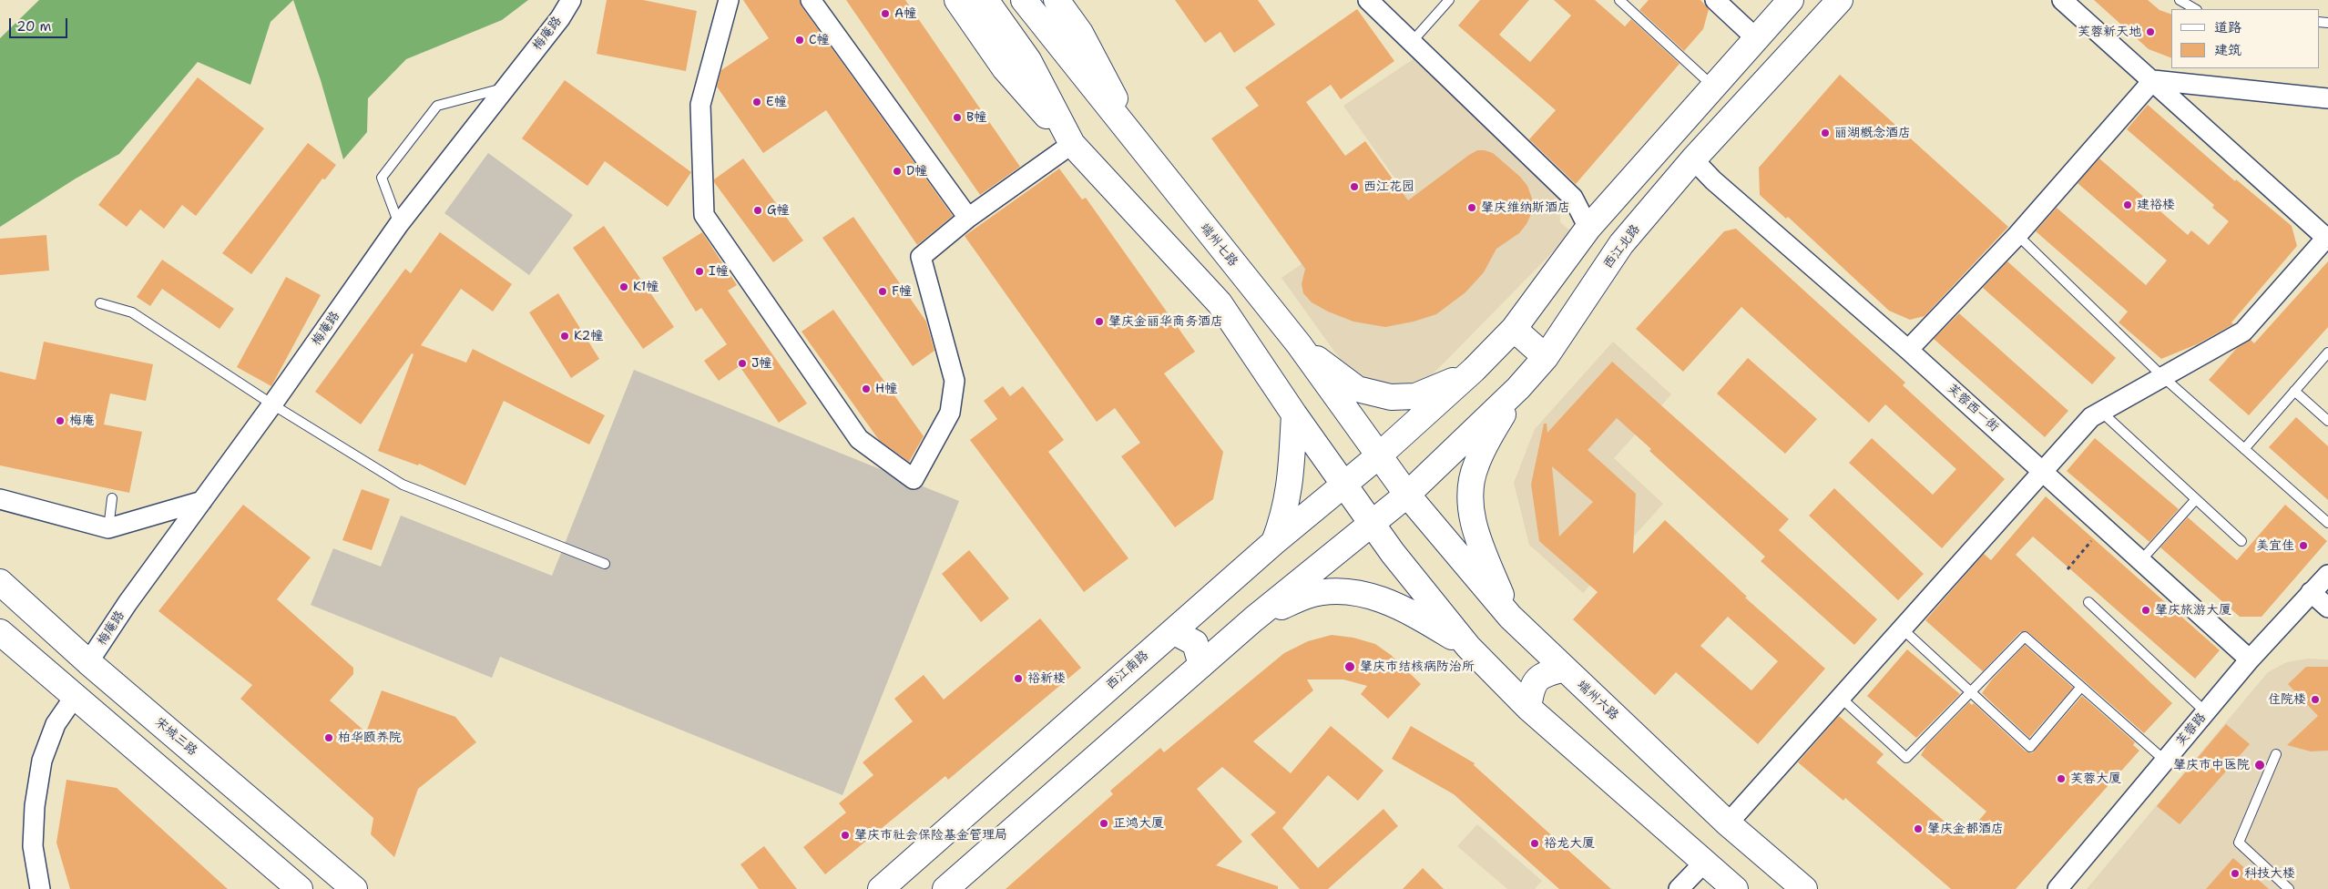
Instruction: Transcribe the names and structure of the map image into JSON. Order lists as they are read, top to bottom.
{
  "streets": {
    "main road": [
      "端州七路",
      "西江北路",
      "西江南路",
      "端州六路",
      "宋城三路"
    ],
    "street": ["梅庵路", "芙蓉西一街", "芙蓉路"]
  },
  "crossings": [
    ["梅庵路", "宋城三路"],
    ["端州七路", "西江北路"],
    ["端州七路", "西江南路"],
    ["端州七路", "端州六路"],
    ["西江北路", "芙蓉西一街"],
    ["西江北路", "端州六路"],
    ["芙蓉西一街", "芙蓉路"]
  ],
  "places": [
    "A幢",
    "芙蓉新天地",
    "C幢",
    "E幢",
    "B幢",
    "丽湖概念酒店",
    "D幢",
    "西江花园",
    "建裕楼",
    "肇庆维纳斯酒店",
    "G幢",
    "I幢",
    "K1幢",
    "F幢",
    "肇庆金丽华商务酒店",
    "K2幢",
    "J幢",
    "H幢",
    "梅庵",
    "美宜佳",
    "肇庆旅游大厦",
    "肇庆市结核病防治所",
    "裕新楼",
    "住院楼",
    "柏华颐养院",
    "肇庆市中医院",
    "芙蓉大厦",
    "正鸿大厦",
    "肇庆金都酒店",
    "肇庆市社会保险基金管理局",
    "裕龙大厦",
    "科技大楼"
  ],
  "legend": ["道路", "建筑"],
  "scale_bar": "20 m"
}
